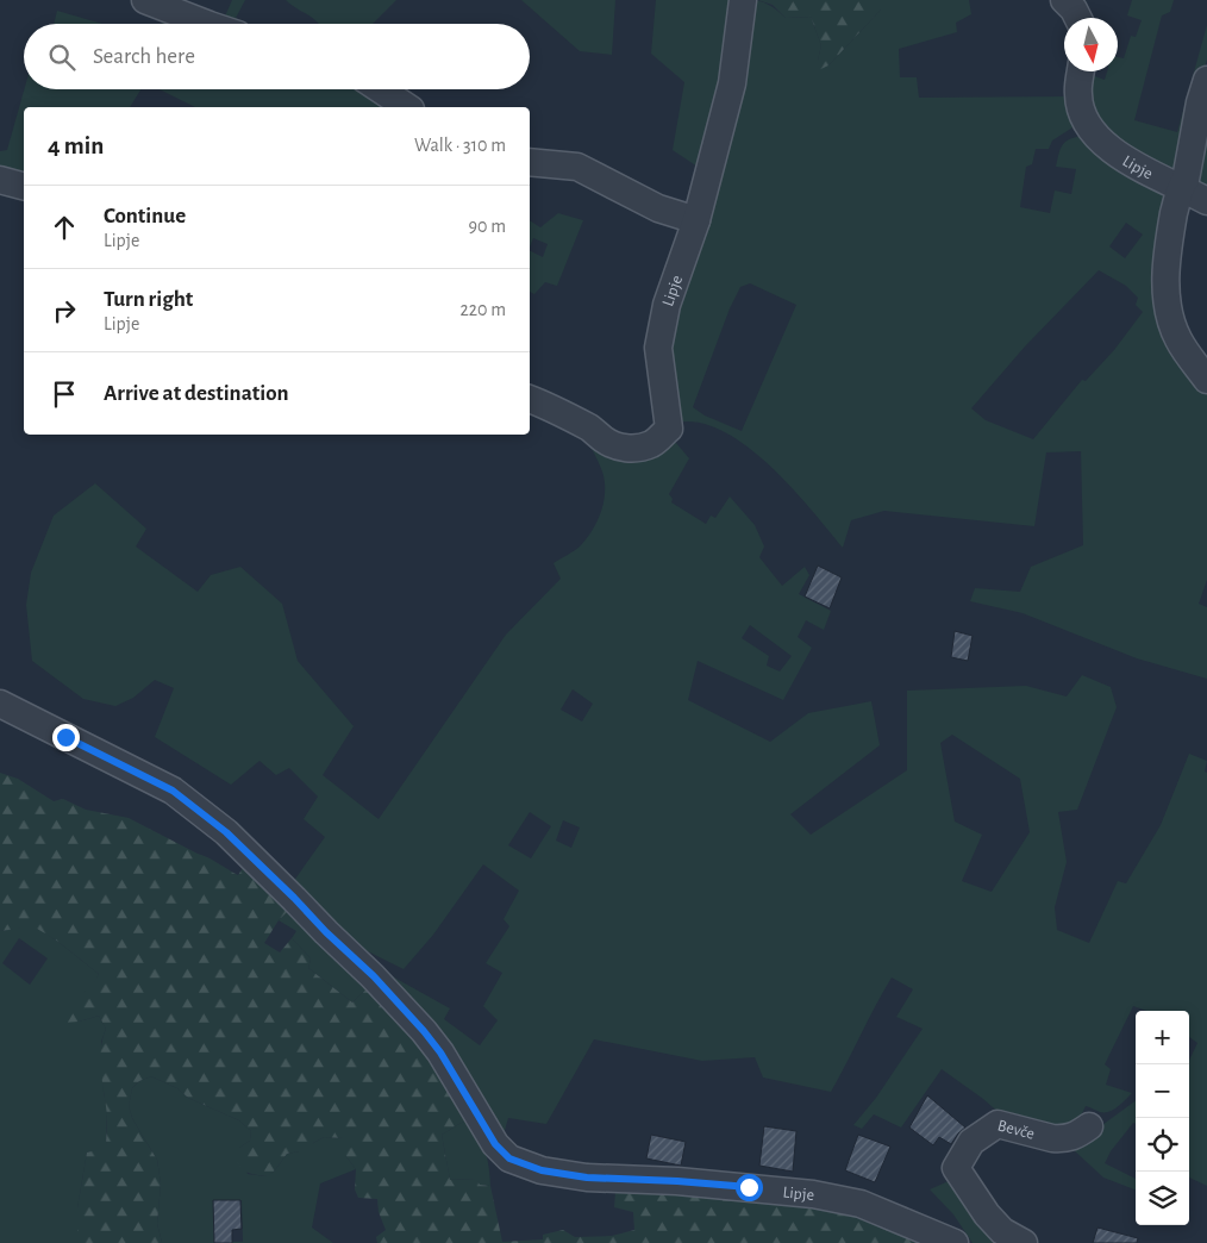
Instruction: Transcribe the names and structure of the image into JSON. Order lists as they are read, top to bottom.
{
  "streets": {
    "street": ["Lipje", "Bevče"]
  },
  "north": "bottom",
  "page": {
    "search": "Search here",
    "heading": ["4 min", "Walk · 310 m"],
    "list": [
      ["Continue", "Lipje", "90 m"],
      ["Turn right", "Lipje", "220 m"],
      "Arrive at destination"
    ],
    "map_buttons": ["+", "−"]
  }
}
